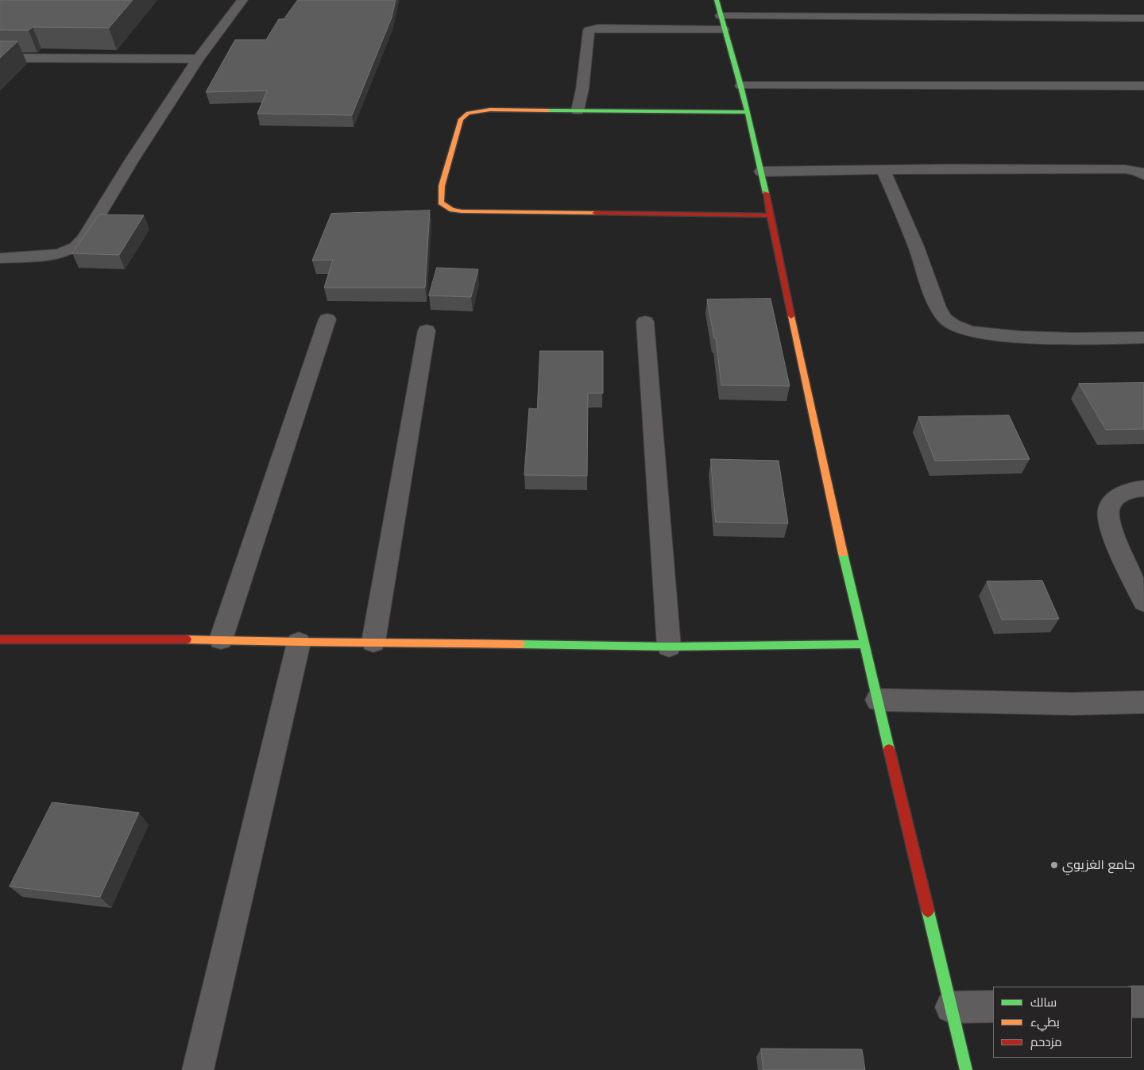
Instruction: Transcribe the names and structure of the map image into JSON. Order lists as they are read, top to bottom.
{
  "places": ["جامع الغزيوي"],
  "legend": ["سالك", "بطيء", "مزدحم"]
}
